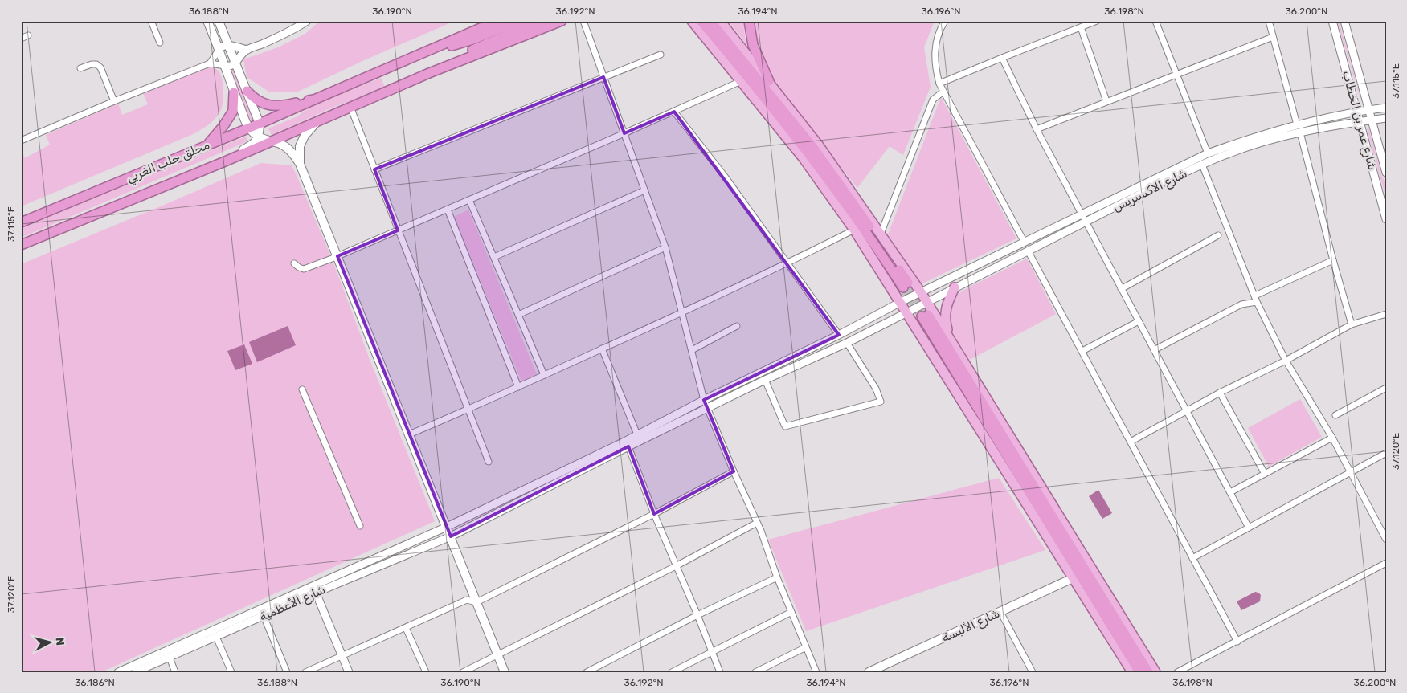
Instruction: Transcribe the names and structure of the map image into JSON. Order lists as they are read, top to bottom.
{
  "streets": {
    "highway": ["محلق حلب الغربي"],
    "main road": ["شارع الألبسة"],
    "street": ["شارع عمر بن الخطاب", "شارع الاكسبريس", "شارع الأعظمية"]
  },
  "crossings": [
    ["شارع عمر بن الخطاب", "شارع الاكسبريس"],
    ["شارع الاكسبريس", "شارع الأعظمية"]
  ],
  "north": "right",
  "coordinates": [
    "36.188°N",
    "36.190°N",
    "36.192°N",
    "36.194°N",
    "36.196°N",
    "36.198°N",
    "36.200°N",
    "37.115°E",
    "37.120°E",
    "36.186°N"
  ]
}
